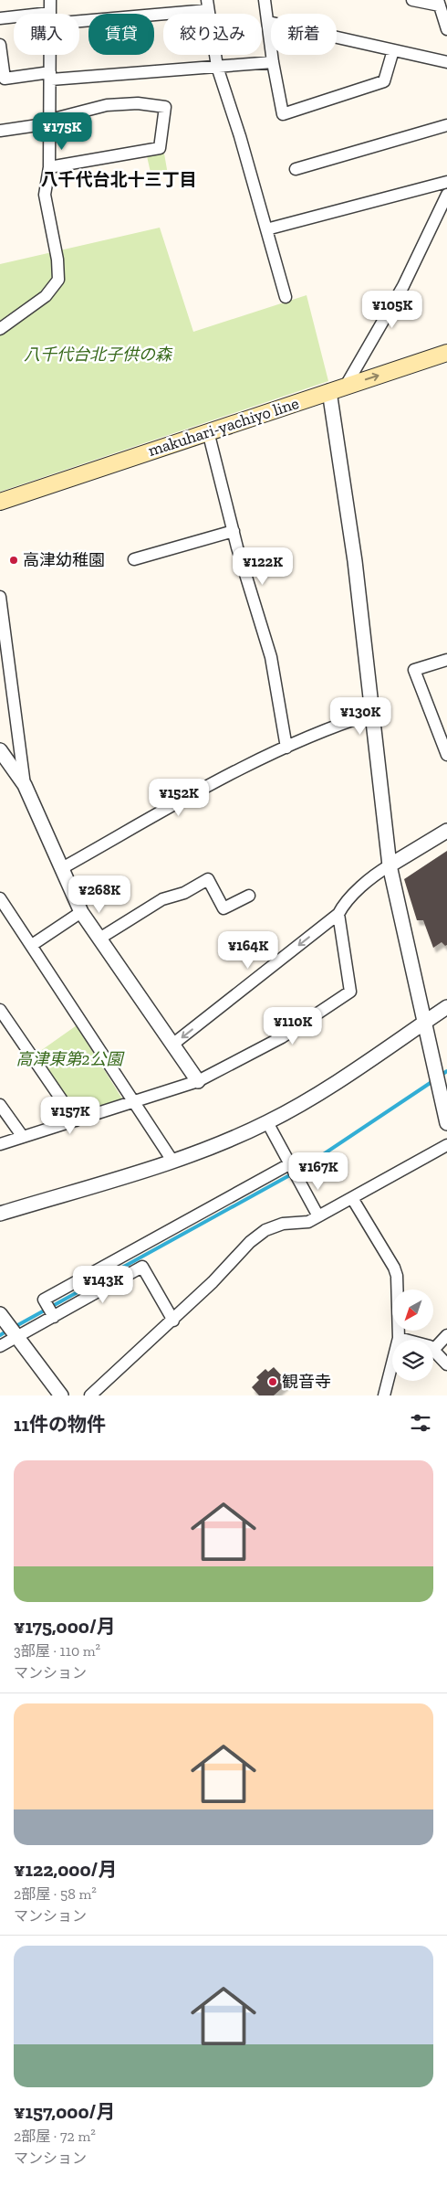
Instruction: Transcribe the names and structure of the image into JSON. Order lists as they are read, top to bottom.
{
  "streets": {
    "main road": ["makuhari-yachiyo line"]
  },
  "districts": ["八千代台北十三丁目"],
  "parks": ["八千代台北子供の森", "高津東第2公園"],
  "places": ["高津幼稚園", "観音寺"],
  "north": "bottom left",
  "page": {
    "chip": [
      "購入",
      "賃貸",
      "絞り込み",
      "新着"
    ],
    "price": [
      "¥175K",
      "¥105K",
      "¥122K",
      "¥130K",
      "¥152K",
      "¥268K",
      "¥164K",
      "¥110K",
      "¥157K",
      "¥167K",
      "¥143K"
    ],
    "heading": "11件の物件",
    "list": [
      {
        "name": "¥175,000/月",
        "note": "3部屋 · 110 m² · マンション"
      },
      {
        "name": "¥122,000/月",
        "note": "2部屋 · 58 m² · マンション"
      },
      {
        "name": "¥157,000/月",
        "note": "2部屋 · 72 m² · マンション"
      }
    ]
  }
}
